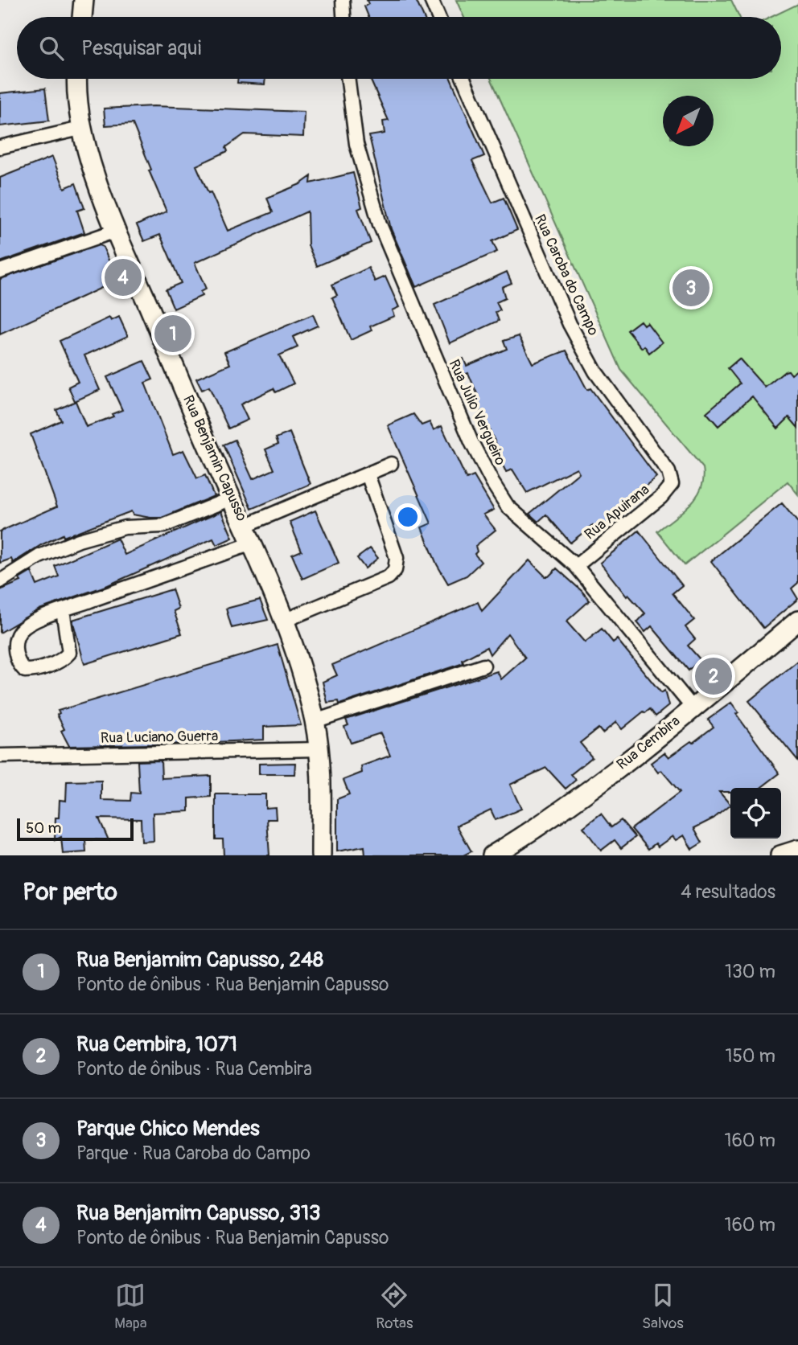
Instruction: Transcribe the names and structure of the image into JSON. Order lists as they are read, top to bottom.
{
  "streets": {
    "street": [
      "Rua Caroba do Campo",
      "Rua Julio Vergueiro",
      "Rua Benjamin Capusso",
      "Rua Apuirana",
      "Rua Luciano Guerra",
      "Rua Cembira"
    ]
  },
  "crossings": [
    ["Rua Caroba do Campo", "Rua Apuirana"],
    ["Rua Julio Vergueiro", "Rua Apuirana"],
    ["Rua Julio Vergueiro", "Rua Cembira"],
    ["Rua Benjamin Capusso", "Rua Luciano Guerra"]
  ],
  "scale_bar": "50 m",
  "north": "bottom left",
  "page": {
    "search": "Pesquisar aqui",
    "pins": [
      "4",
      "3",
      "1",
      "2"
    ],
    "scale": "50 m",
    "heading": ["Por perto", "4 resultados"],
    "list": [
      {
        "mark": "1",
        "name": "Rua Benjamim Capusso, 248",
        "note": "Ponto de ônibus · Rua Benjamin Capusso",
        "value": "130 m"
      },
      {
        "mark": "2",
        "name": "Rua Cembira, 1071",
        "note": "Ponto de ônibus · Rua Cembira",
        "value": "150 m"
      },
      {
        "mark": "3",
        "name": "Parque Chico Mendes",
        "note": "Parque · Rua Caroba do Campo",
        "value": "160 m"
      },
      {
        "mark": "4",
        "name": "Rua Benjamim Capusso, 313",
        "note": "Ponto de ônibus · Rua Benjamin Capusso",
        "value": "160 m"
      }
    ],
    "nav": ["Mapa", "Rotas", "Salvos"]
  }
}
